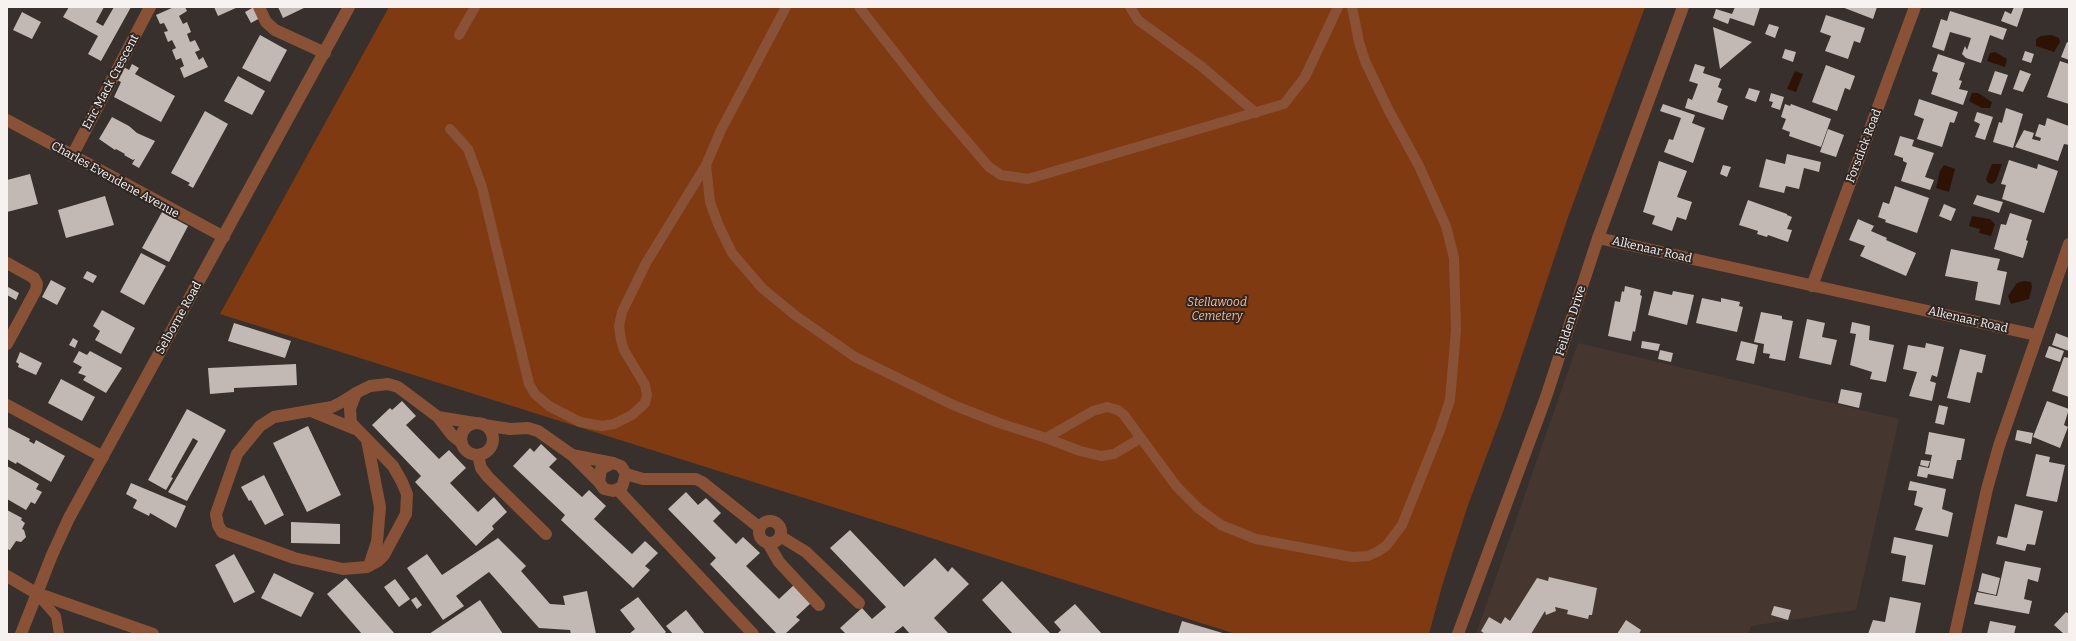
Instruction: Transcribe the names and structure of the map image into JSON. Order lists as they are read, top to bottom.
{
  "streets": {
    "street": [
      "Eric Mack Crescent",
      "Forsdick Road",
      "Charles Evendene Avenue",
      "Alkenaar Road",
      "Selborne Road",
      "Feilden Drive"
    ]
  },
  "crossings": [
    ["Eric Mack Crescent", "Charles Evendene Avenue"],
    ["Forsdick Road", "Alkenaar Road"],
    ["Charles Evendene Avenue", "Selborne Road"],
    ["Alkenaar Road", "Feilden Drive"]
  ],
  "parks": ["Stellawood Cemetery"]
}
